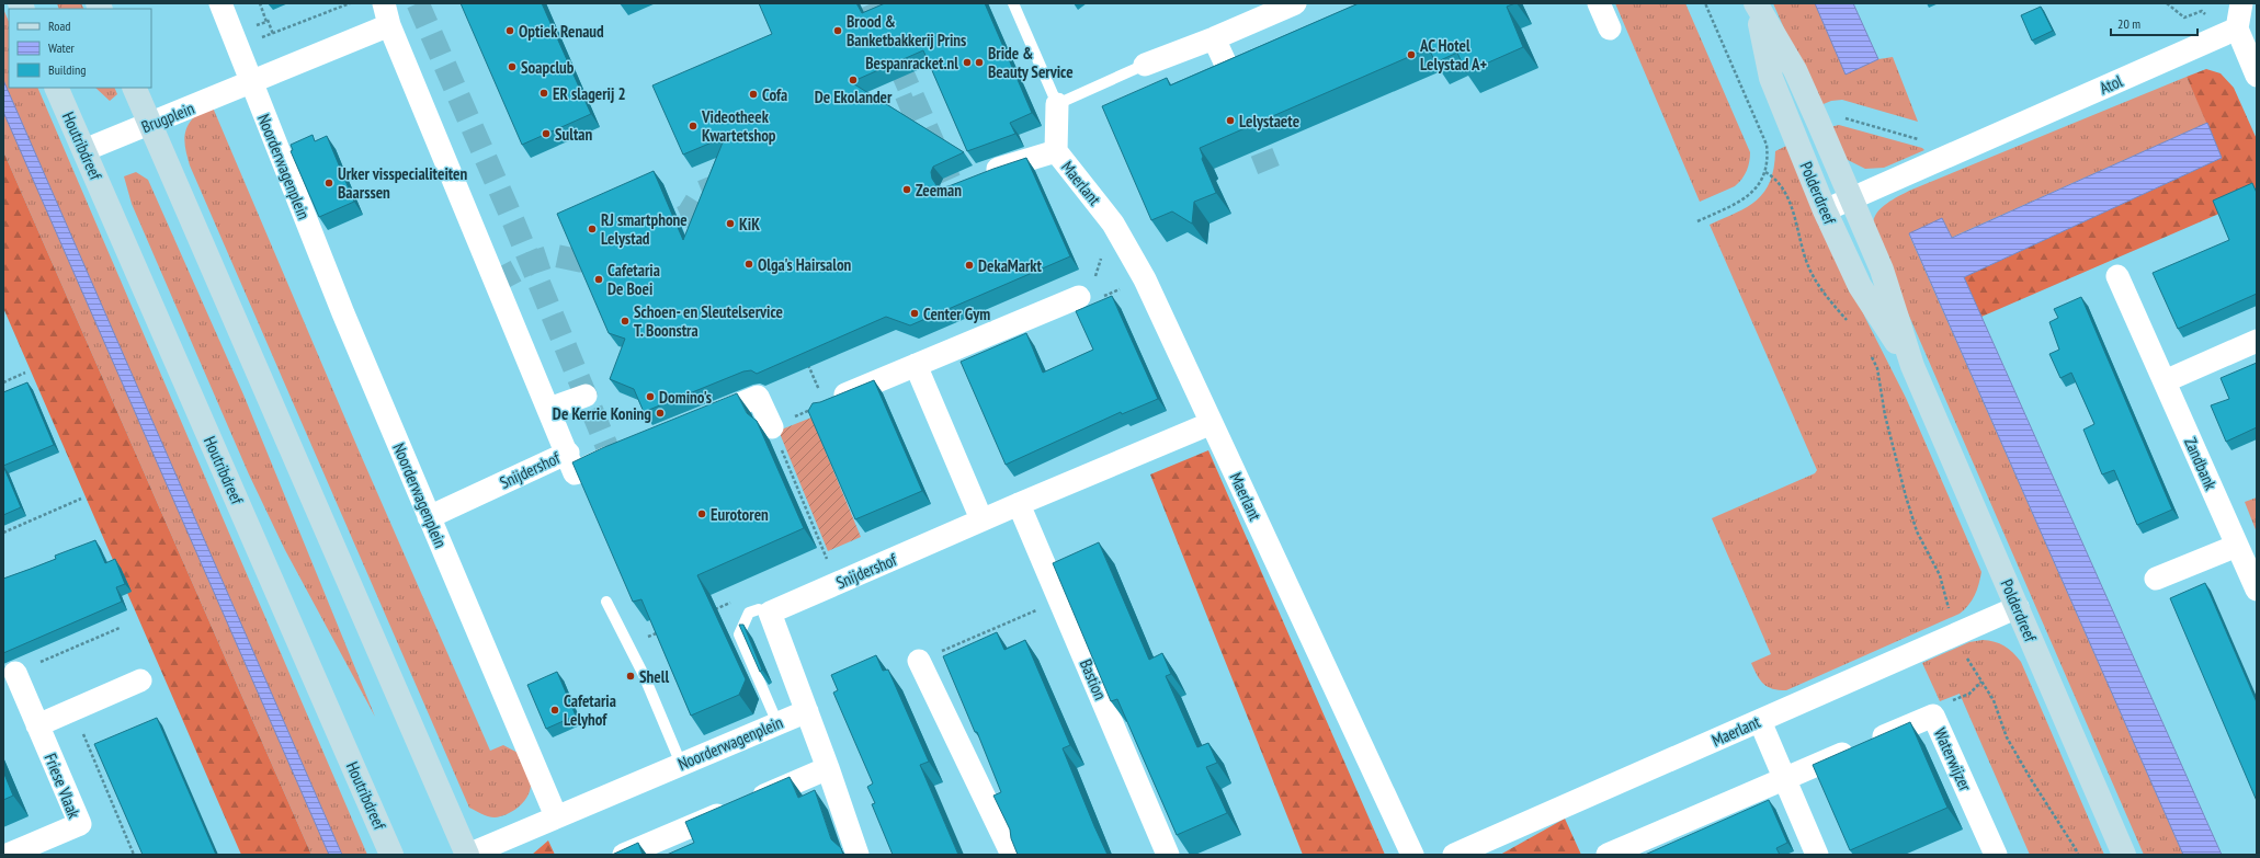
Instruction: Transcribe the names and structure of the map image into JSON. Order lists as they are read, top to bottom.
{
  "streets": {
    "main road": ["Houtribdreef", "Polderdreef"],
    "street": [
      "Atol",
      "Brugplein",
      "Noorderwagenplein",
      "Maerlant",
      "Zandbank",
      "Snijdershof",
      "Bastion",
      "Waterwijzer",
      "Friese Vlaak"
    ]
  },
  "crossings": [
    ["Atol", "Polderdreef"],
    ["Brugplein", "Houtribdreef"],
    ["Brugplein", "Noorderwagenplein"],
    ["Noorderwagenplein", "Snijdershof"],
    ["Maerlant", "Polderdreef"],
    ["Maerlant", "Snijdershof"],
    ["Snijdershof", "Bastion"]
  ],
  "places": [
    "Optiek Renaud",
    "Brood & Banketbakkerij Prins",
    "AC Hotel Lelystad A+",
    "Bespanracket.nl",
    "Bride & Beauty Service",
    "Soapclub",
    "De Ekolander",
    "ER slagerij 2",
    "Cofa",
    "Lelystaete",
    "Videotheek Kwartetshop",
    "Sultan",
    "Urker visspecialiteiten Baarssen",
    "Zeeman",
    "KiK",
    "RJ smartphone Lelystad",
    "Olga's Hairsalon",
    "DekaMarkt",
    "Cafetaria De Boei",
    "Center Gym",
    "Schoen- en Sleutelservice T. Boonstra",
    "Domino's",
    "De Kerrie Koning",
    "Eurotoren",
    "Shell",
    "Cafetaria Lelyhof"
  ],
  "legend": ["Road", "Water", "Building"],
  "scale_bar": "20 m"
}
